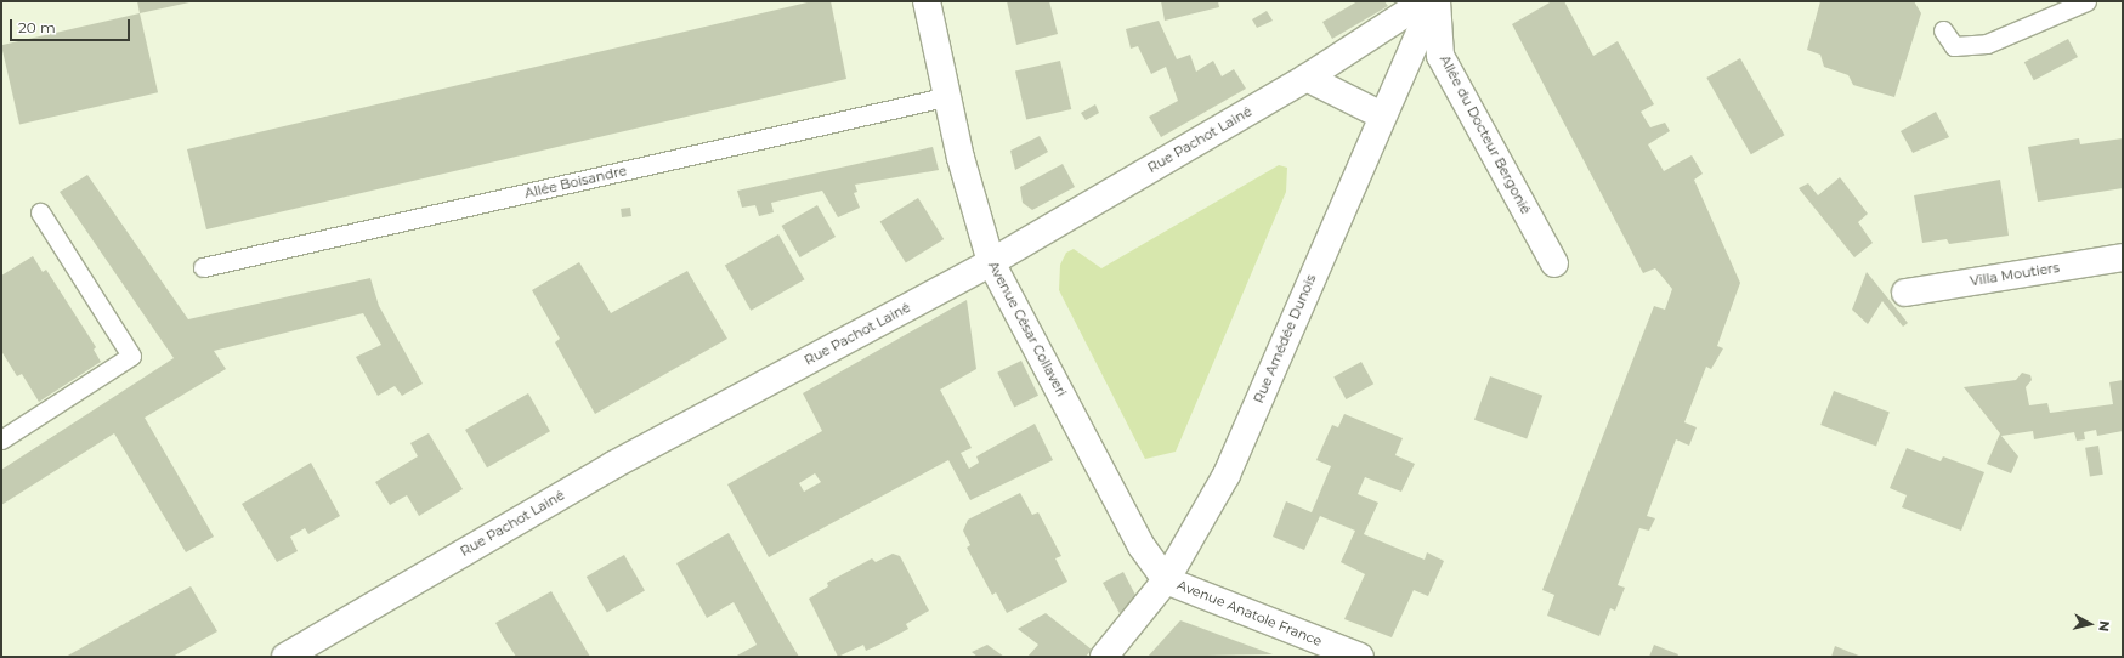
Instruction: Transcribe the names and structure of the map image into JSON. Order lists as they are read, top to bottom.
{
  "streets": {
    "street": [
      "Allée du Docteur Bergonié",
      "Rue Pachot Lainé",
      "Villa Moutiers",
      "Avenue César Collaveri",
      "Rue Amédée Dunois",
      "Avenue Anatole France"
    ],
    "lane": ["Allée Boisandre"]
  },
  "crossings": [
    ["Rue Pachot Lainé", "Avenue César Collaveri"],
    ["Allée Boisandre", "Avenue César Collaveri"],
    ["Avenue César Collaveri", "Rue Amédée Dunois"],
    ["Avenue César Collaveri", "Avenue Anatole France"],
    ["Rue Amédée Dunois", "Avenue Anatole France"]
  ],
  "scale_bar": "20 m",
  "north": "right"
}
